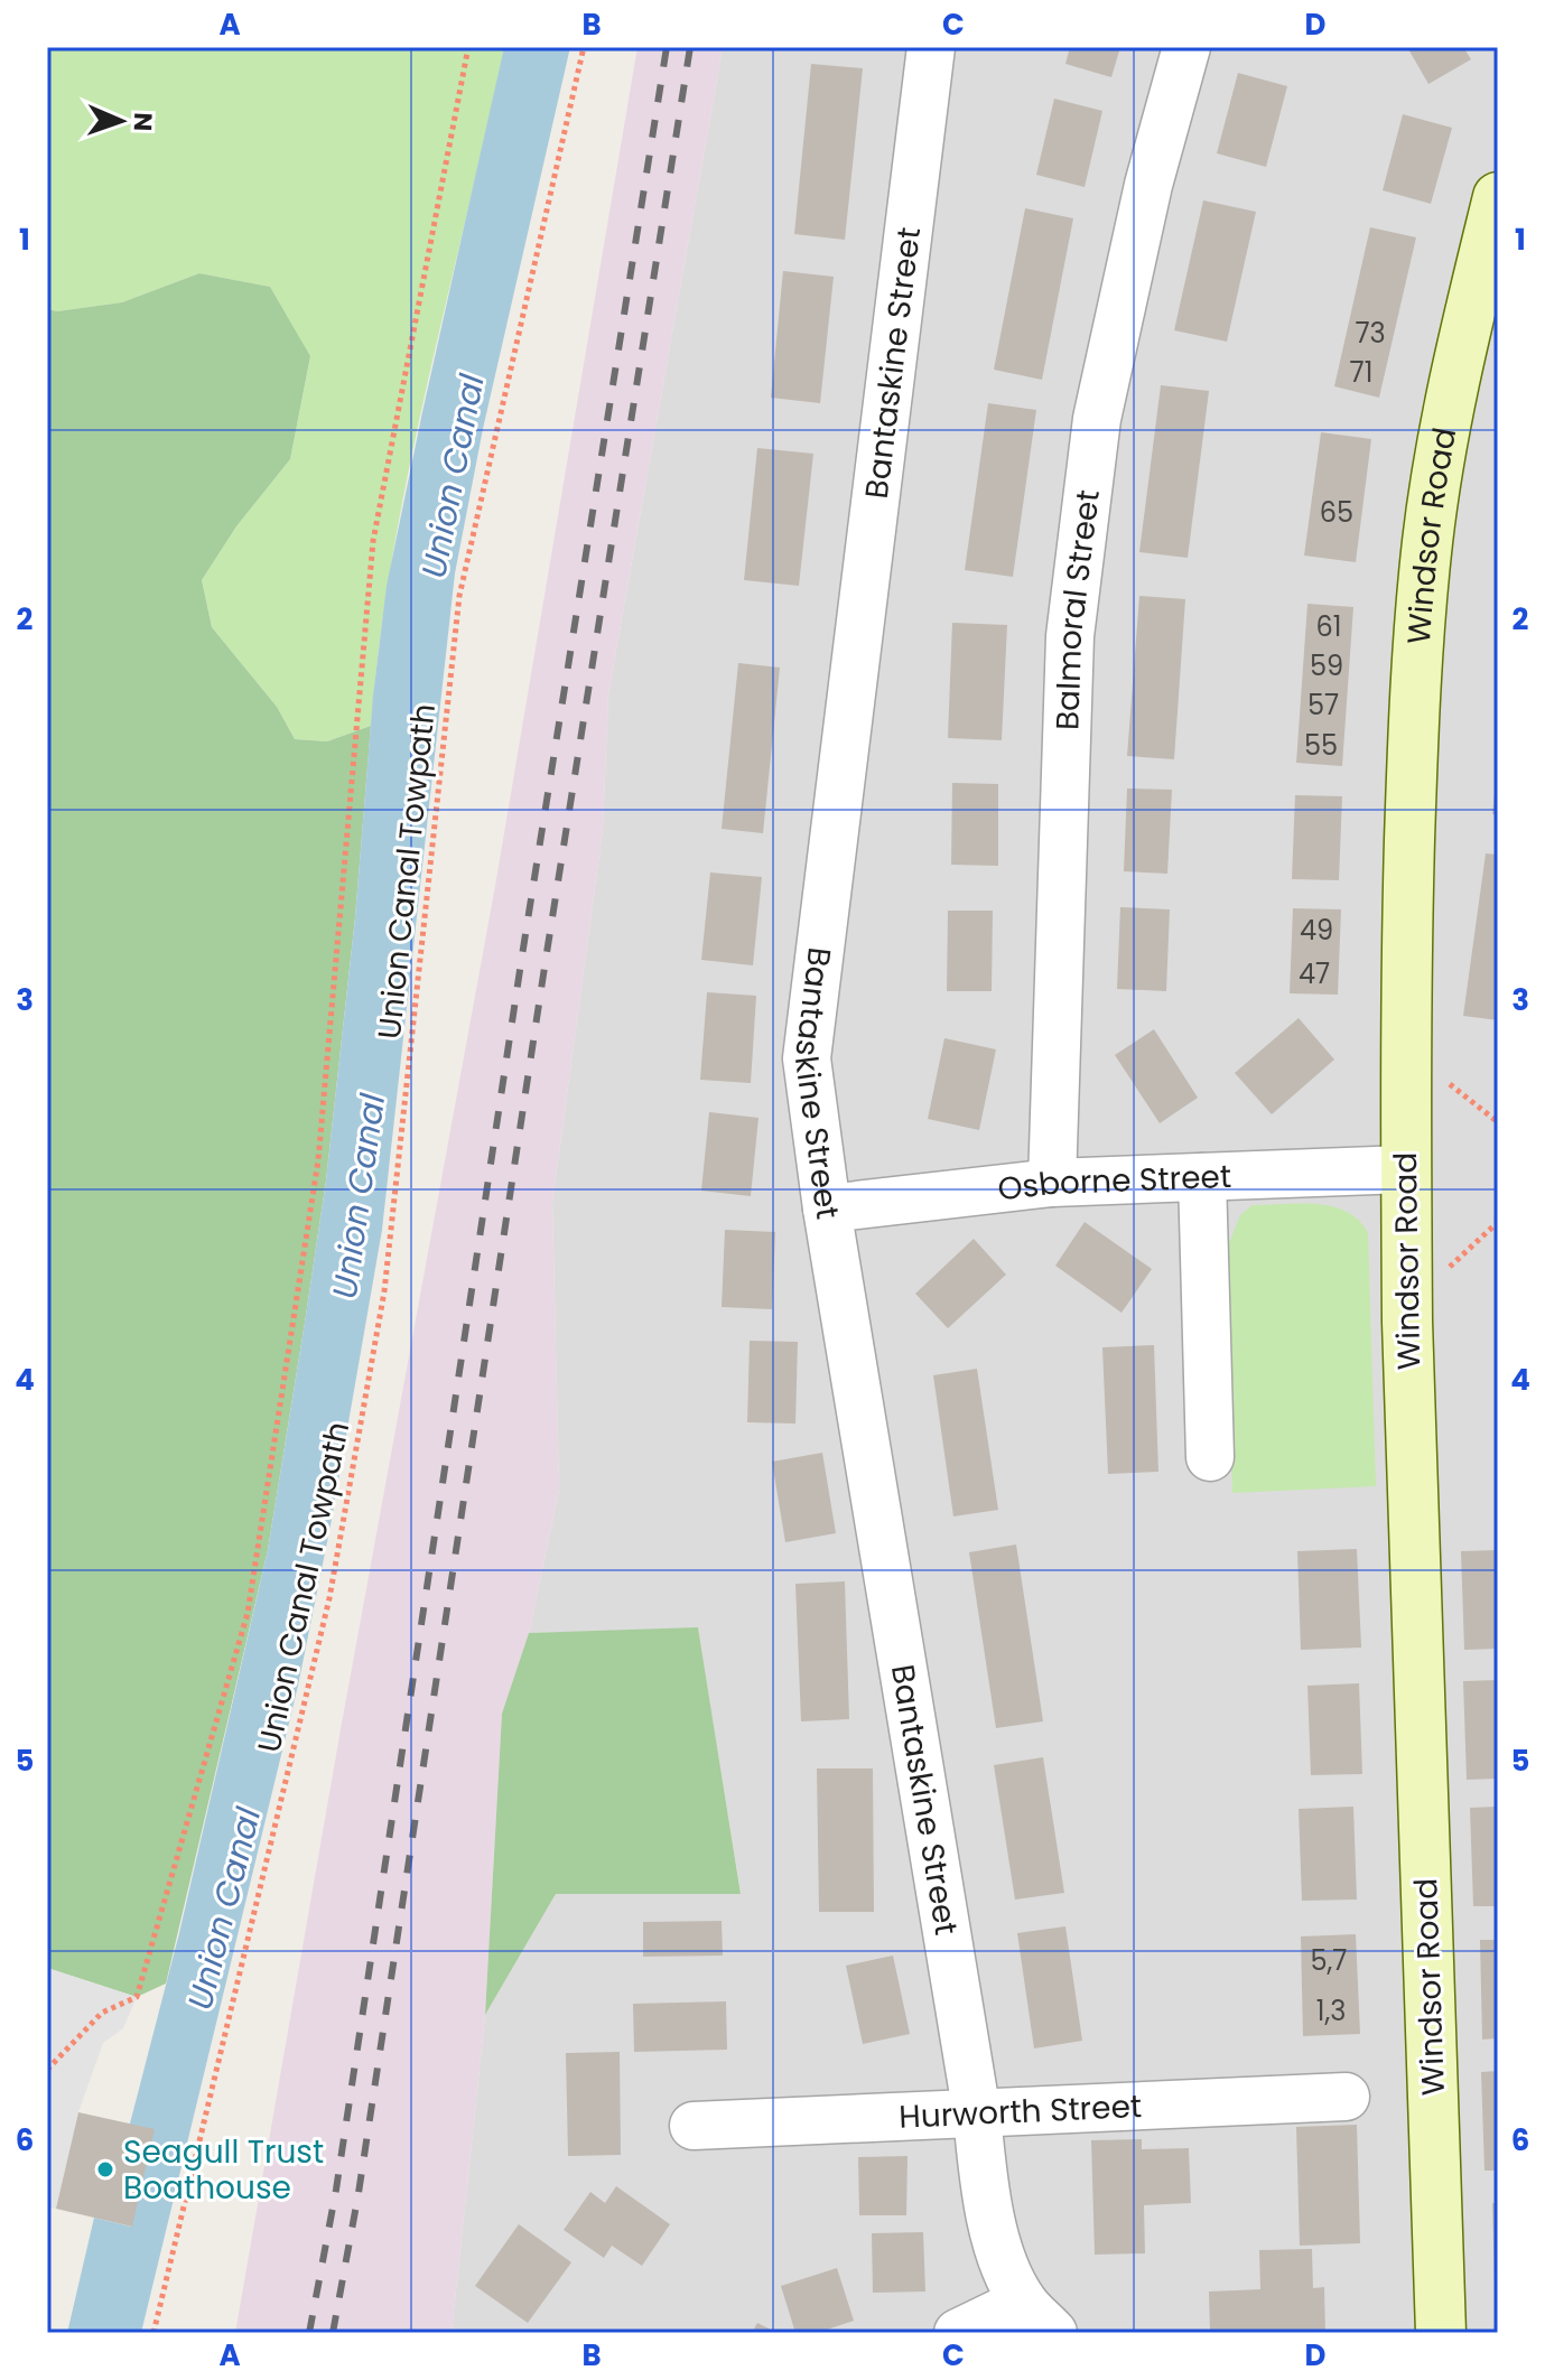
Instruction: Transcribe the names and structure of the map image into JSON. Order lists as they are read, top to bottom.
{
  "streets": {
    "street": [
      "Bantaskine Street",
      "Windsor Road",
      "Balmoral Street",
      "Osborne Street",
      "Hurworth Street"
    ],
    "path": ["Union Canal Towpath"]
  },
  "crossings": [
    ["Bantaskine Street", "Osborne Street"],
    ["Bantaskine Street", "Hurworth Street"],
    ["Windsor Road", "Osborne Street"],
    ["Balmoral Street", "Osborne Street"]
  ],
  "water": ["Union Canal"],
  "places": ["Seagull Trust Boathouse"],
  "house_numbers": [
    "73",
    "71",
    "65",
    "61",
    "59",
    "57",
    "55",
    "49",
    "47",
    "5,7",
    "1,3"
  ],
  "north": "right",
  "grid": {
    "columns": [
      "A",
      "B",
      "C",
      "D"
    ],
    "rows": [
      "1",
      "2",
      "3",
      "4",
      "5",
      "6"
    ]
  }
}
